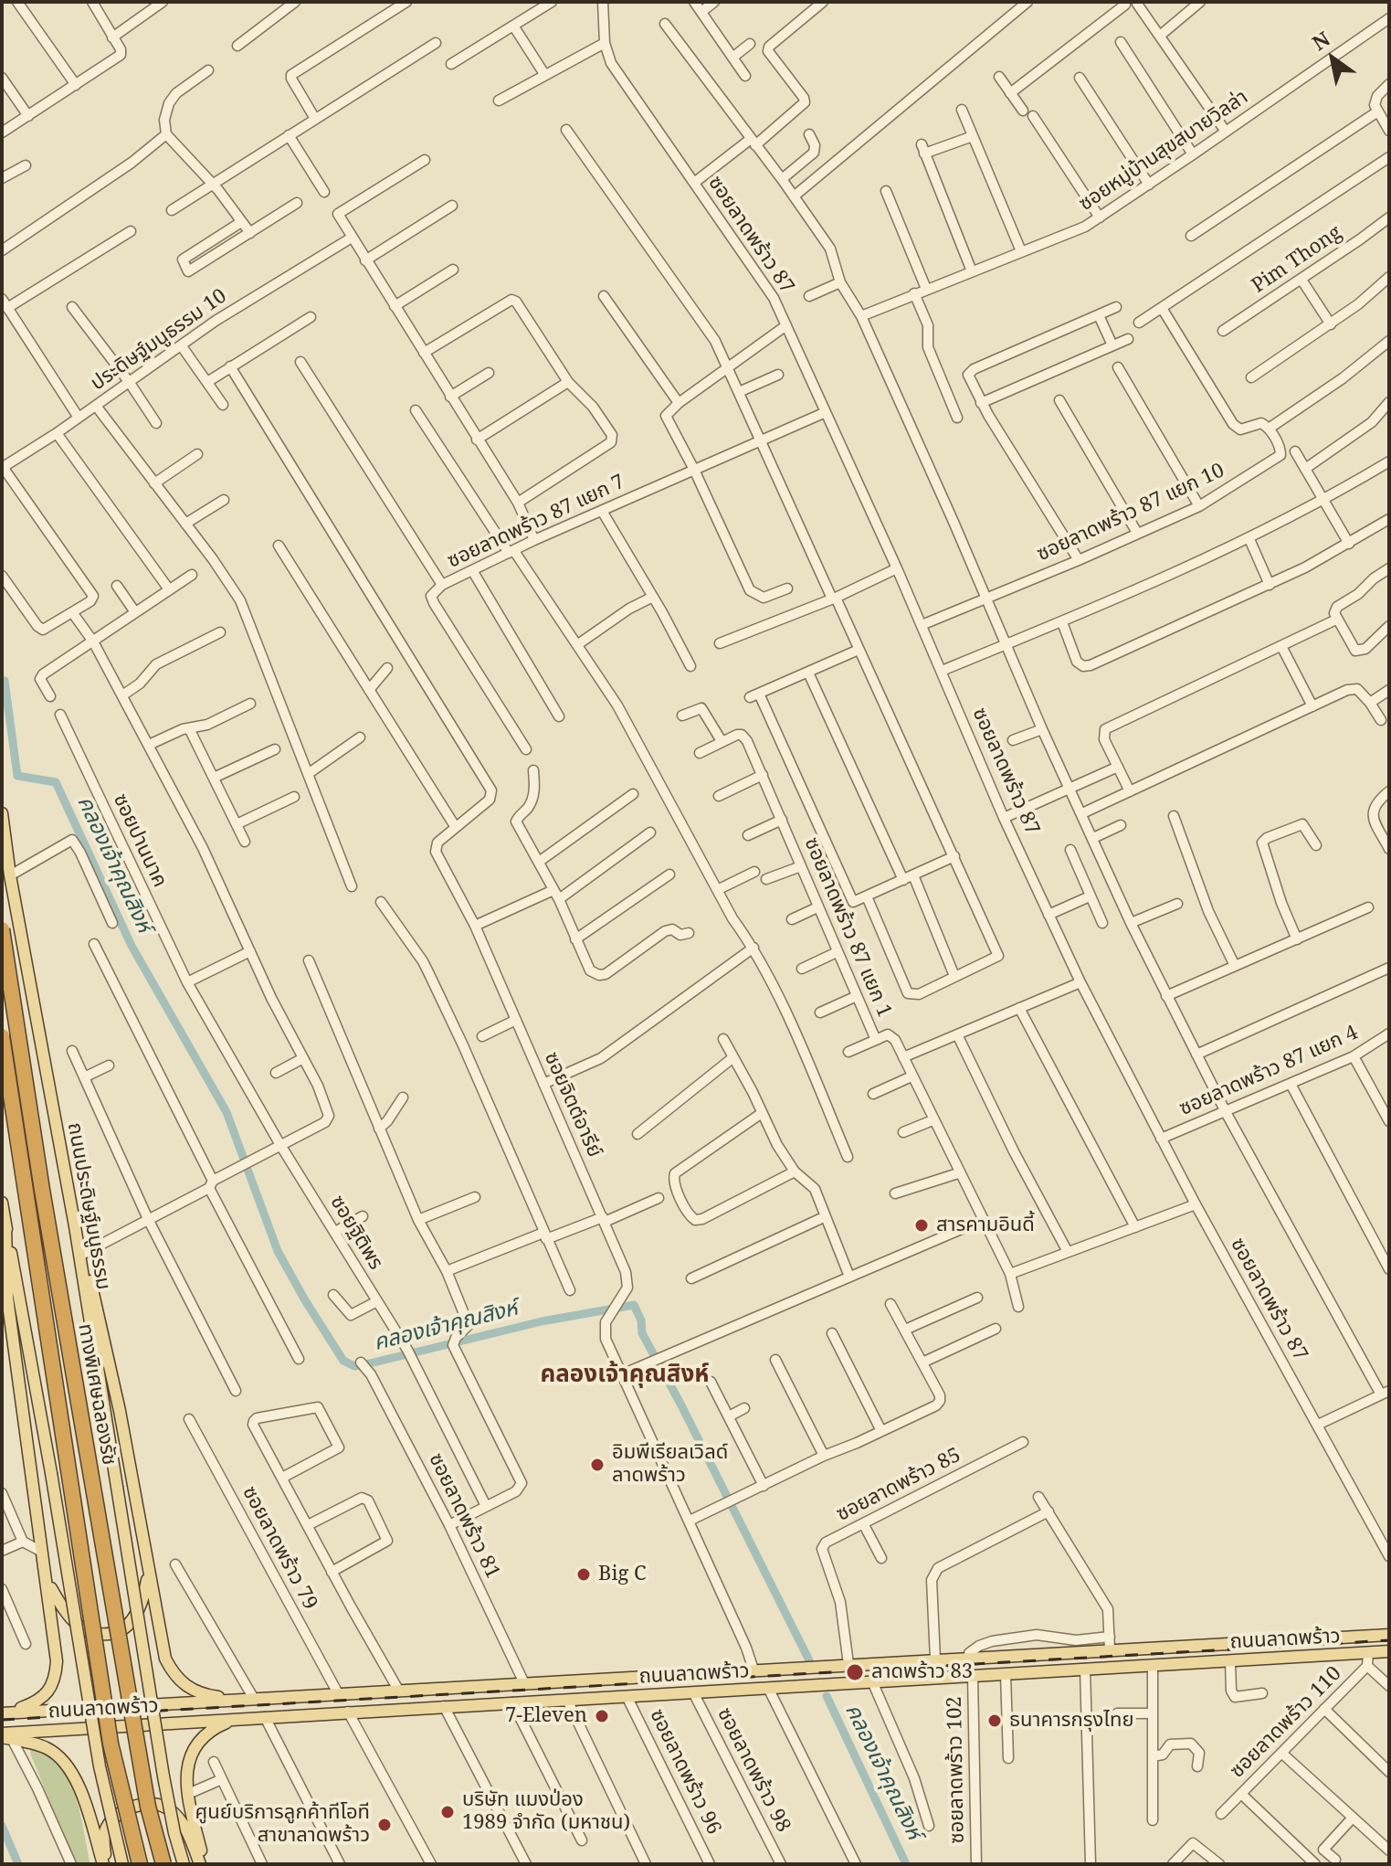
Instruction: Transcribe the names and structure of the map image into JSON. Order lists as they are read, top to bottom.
{
  "streets": {
    "highway": ["ทางพิเศษฉลองรัช"],
    "main road": ["ถนนประดิษฐ์มนูธรรม", "ถนนลาดพร้าว"],
    "street": [
      "ซอยหมู่บ้านสุขสบายวิลล่า",
      "ซอยลาดพร้าว 87",
      "Pim Thong",
      "ประดิษฐ์มนูธรรม 10",
      "ซอยลาดพร้าว 87 แยก 10",
      "ซอยลาดพร้าว 87 แยก 7",
      "ซอยปานนาค",
      "ซอยลาดพร้าว 87 แยก 1",
      "ซอยลาดพร้าว 87 แยก 4",
      "ซอยจิตต์อารีย์",
      "ซอยฐิติพร",
      "ซอยลาดพร้าว 85",
      "ซอยลาดพร้าว 81",
      "ซอยลาดพร้าว 79",
      "ซอยลาดพร้าว 110",
      "ซอยลาดพร้าว 98",
      "ซอยลาดพร้าว 102",
      "ซอยลาดพร้าว 96"
    ]
  },
  "crossings": [
    ["ซอยลาดพร้าว 87", "ซอยลาดพร้าว 87 แยก 10"],
    ["ซอยลาดพร้าว 87", "ซอยลาดพร้าว 87 แยก 7"],
    ["ซอยลาดพร้าว 87", "ซอยลาดพร้าว 87 แยก 4"],
    ["ซอยปานนาค", "ซอยฐิติพร"],
    ["ซอยจิตต์อารีย์", "ถนนลาดพร้าว"],
    ["ซอยลาดพร้าว 85", "ถนนลาดพร้าว"],
    ["ซอยลาดพร้าว 81", "ถนนลาดพร้าว"],
    ["ซอยลาดพร้าว 79", "ถนนลาดพร้าว"],
    ["ถนนลาดพร้าว", "ซอยลาดพร้าว 110"],
    ["ถนนลาดพร้าว", "ซอยลาดพร้าว 98"],
    ["ถนนลาดพร้าว", "ซอยลาดพร้าว 102"],
    ["ถนนลาดพร้าว", "ซอยลาดพร้าว 96"]
  ],
  "districts": ["คลองเจ้าคุณสิงห์"],
  "water": ["คลองเจ้าคุณสิงห์"],
  "places": [
    "สารคามอินดี้",
    "อิมพีเรียลเวิลด์ ลาดพร้าว",
    "Big C",
    "ลาดพร้าว 83",
    "7-Eleven",
    "ธนาคารกรุงไทย",
    "บริษัท แมงป่อง 1989 จำกัด (มหาชน)",
    "ศูนย์บริการลูกค้าทีโอที สาขาลาดพร้าว"
  ],
  "north": "top left"
}
